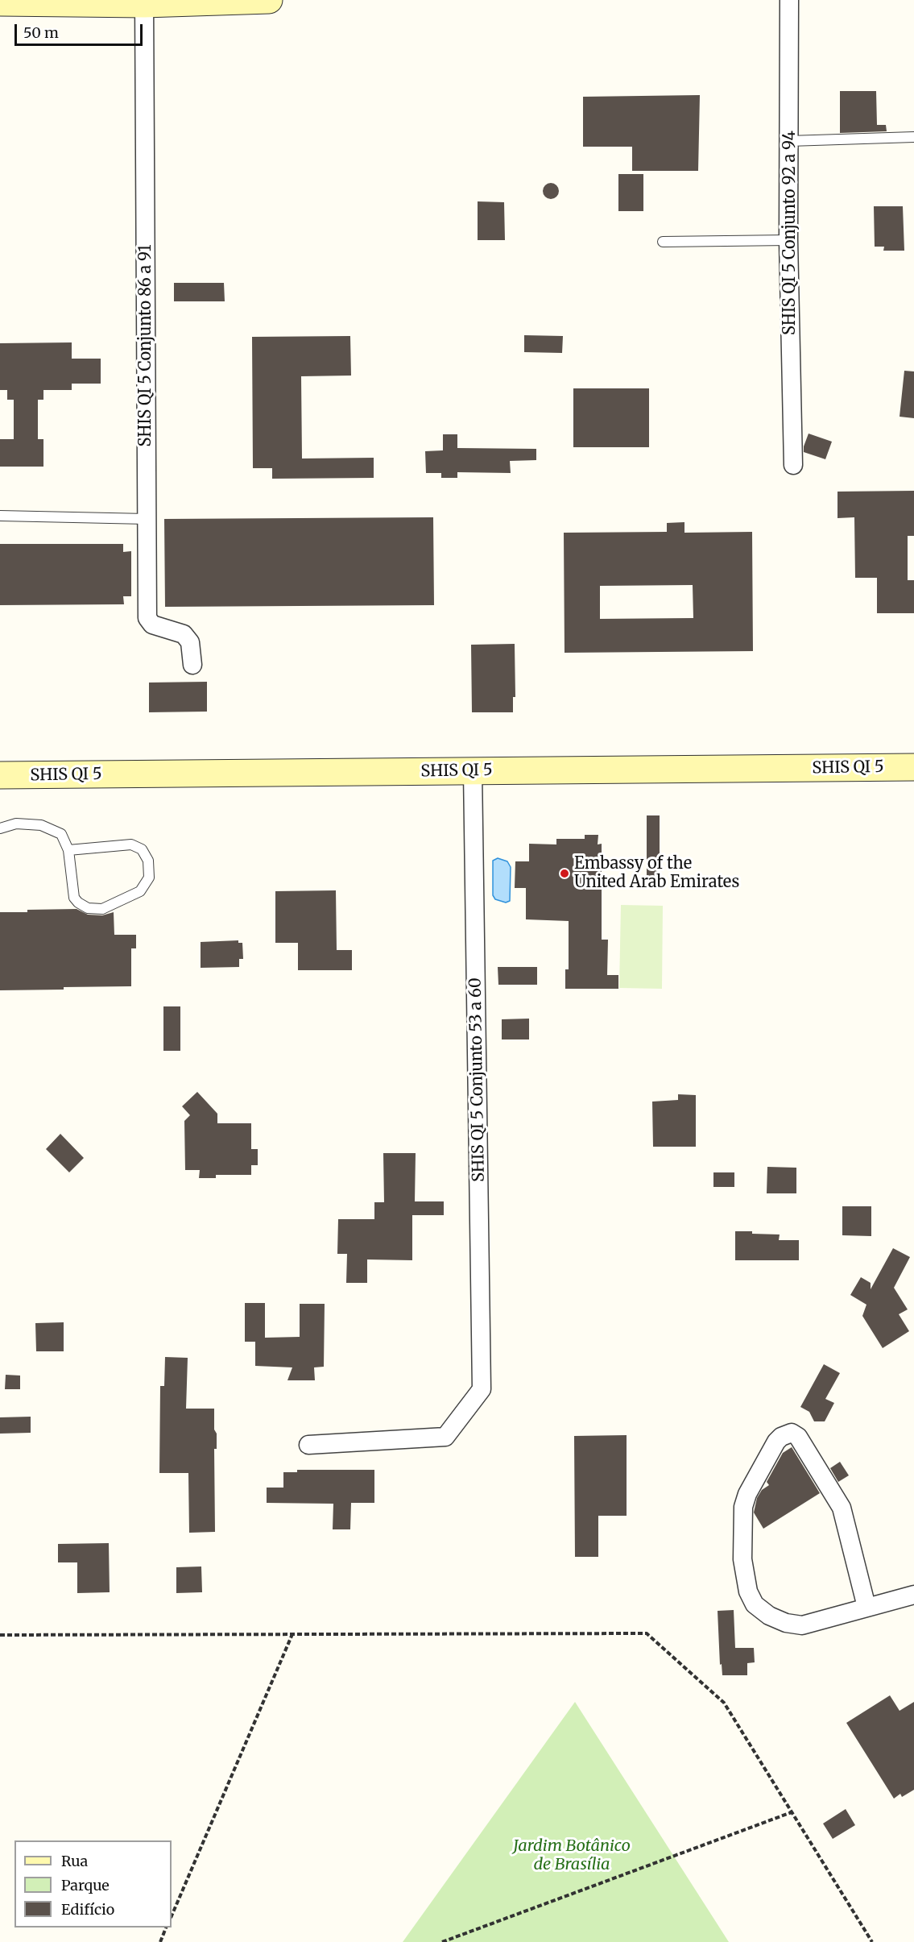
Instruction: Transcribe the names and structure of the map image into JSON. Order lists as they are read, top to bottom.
{
  "streets": {
    "street": [
      "SHIS QI 5 Conjunto 92 a 94",
      "SHIS QI 5 Conjunto 86 a 91",
      "SHIS QI 5",
      "SHIS QI 5 Conjunto 53 a 60"
    ]
  },
  "crossings": [
    ["SHIS QI 5", "SHIS QI 5 Conjunto 53 a 60"]
  ],
  "parks": ["Jardim Botânico de Brasília"],
  "places": ["Embassy of the United Arab Emirates"],
  "legend": ["Rua", "Parque", "Edifício"],
  "scale_bar": "50 m"
}
